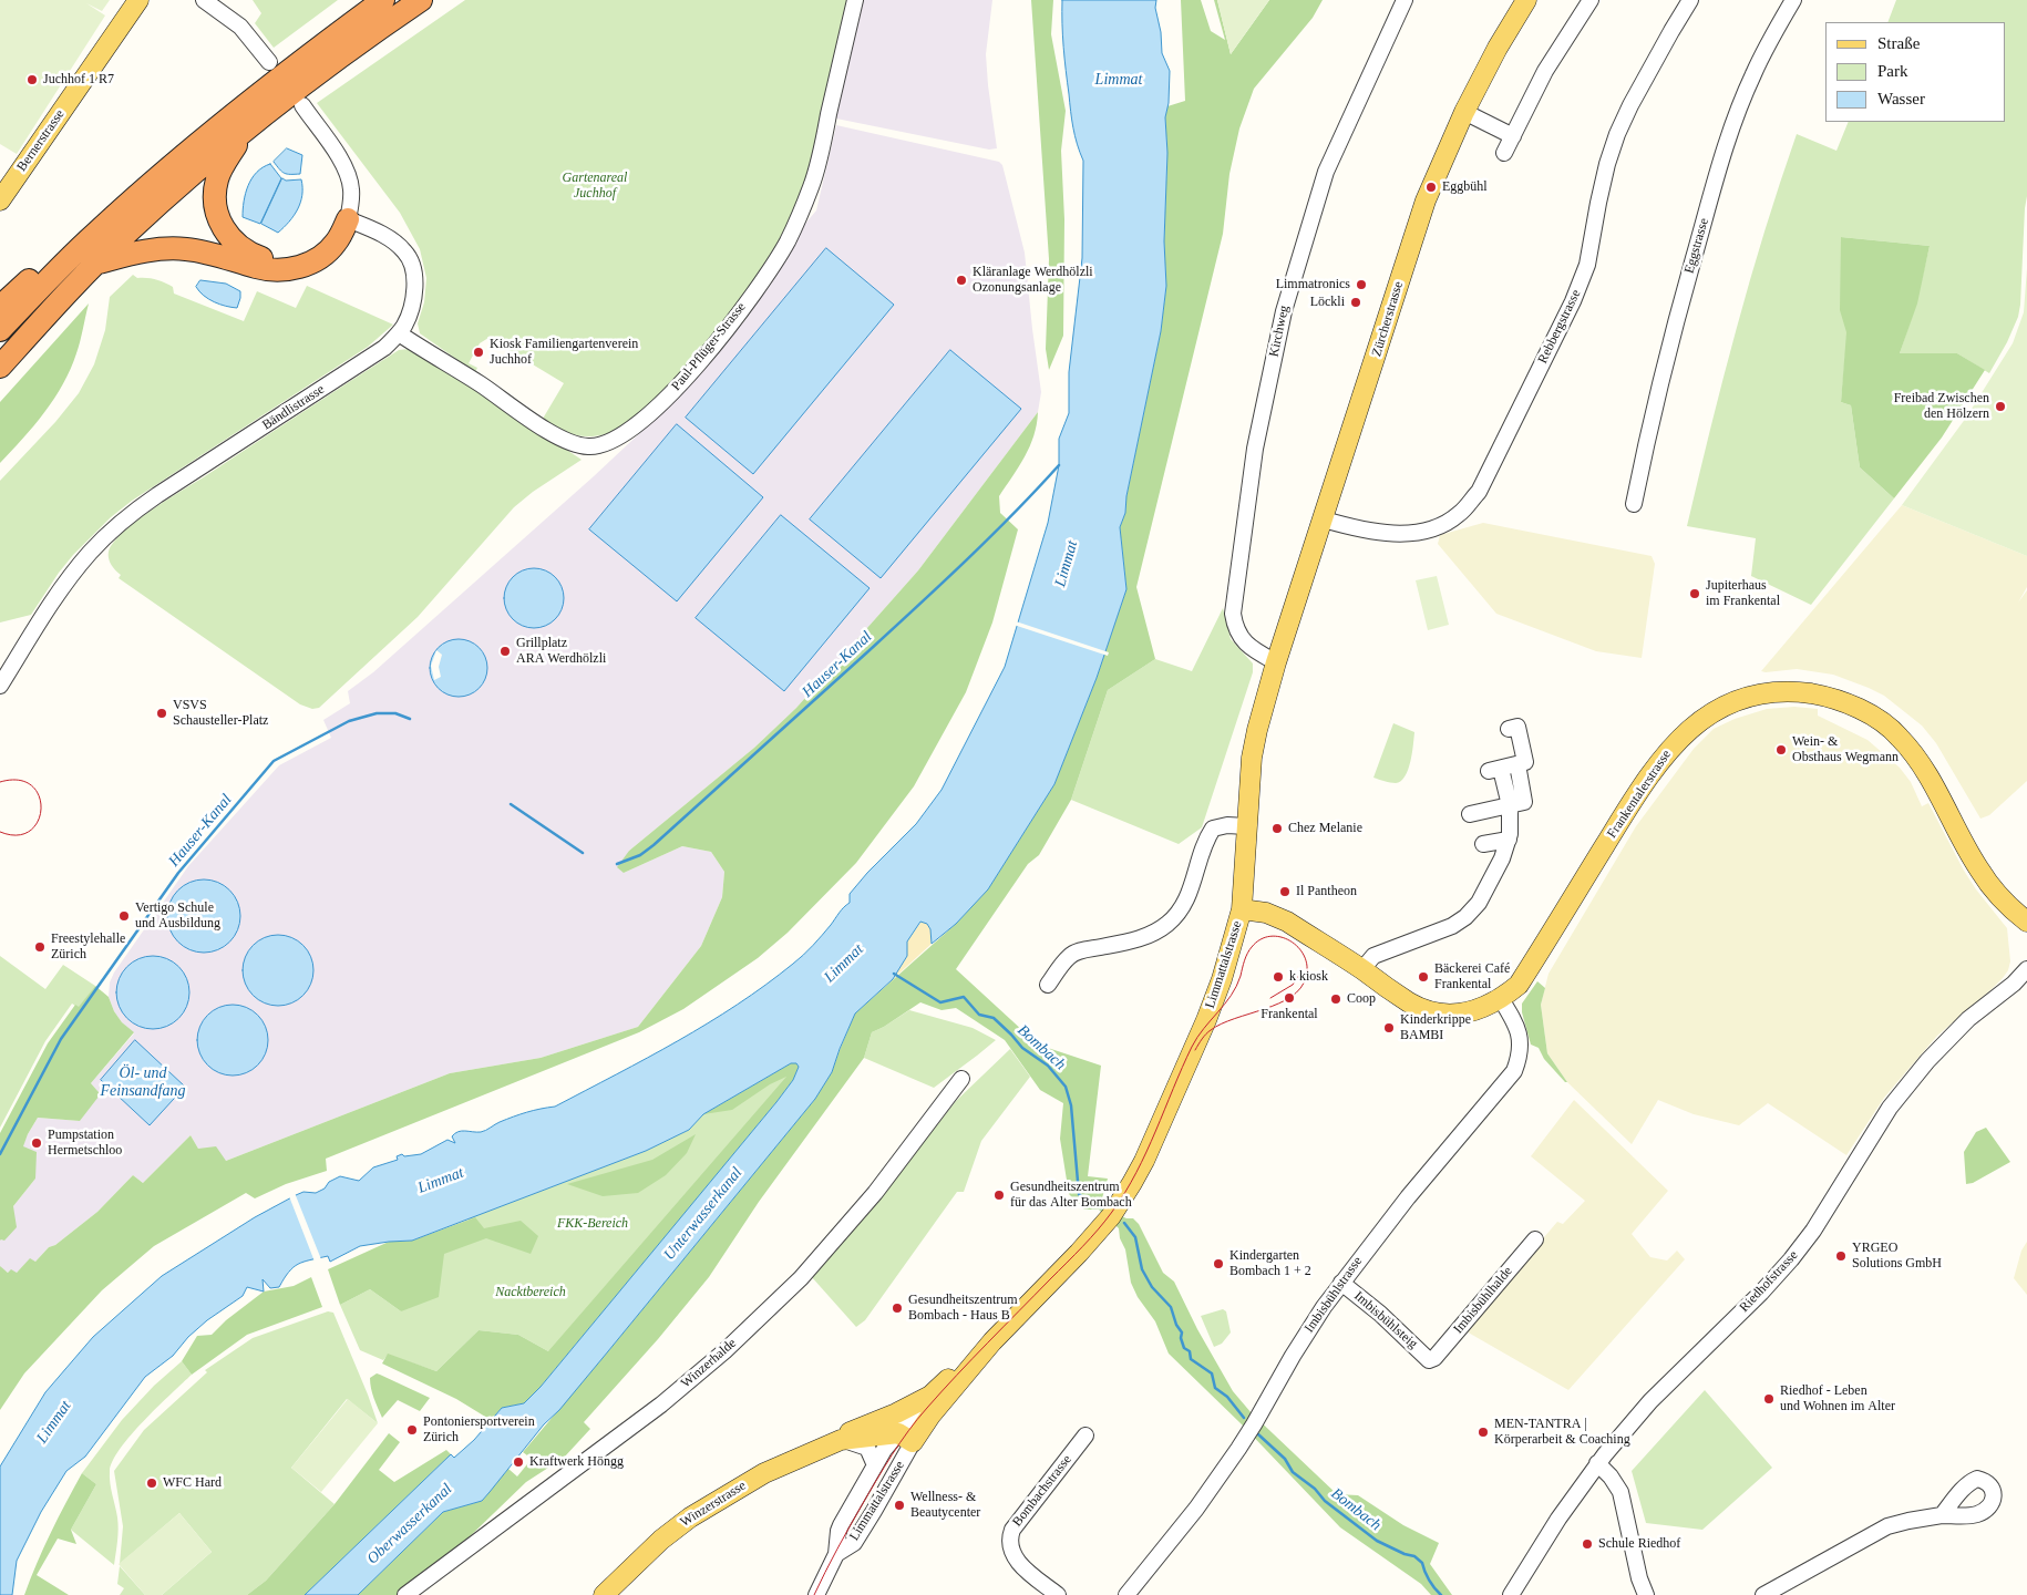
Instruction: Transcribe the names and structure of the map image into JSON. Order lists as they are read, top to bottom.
{
  "streets": {
    "main road": [
      "Bernerstrasse",
      "Zürcherstrasse",
      "Frankentalerstrasse",
      "Limmattalstrasse",
      "Winzerstrasse"
    ],
    "street": [
      "Eggstrasse",
      "Rebbergstrasse",
      "Kirchweg",
      "Paul-Pflüger-Strasse",
      "Bändlistrasse",
      "Riedhofstrasse",
      "Imbisbühlstrasse",
      "Imbisbühlhalde",
      "Imbisbühlsteig",
      "Winzerhalde",
      "Bombachstrasse"
    ]
  },
  "crossings": [
    ["Zürcherstrasse", "Rebbergstrasse"],
    ["Zürcherstrasse", "Limmattalstrasse"],
    ["Rebbergstrasse", "Limmattalstrasse"],
    ["Kirchweg", "Limmattalstrasse"],
    ["Paul-Pflüger-Strasse", "Bändlistrasse"],
    ["Frankentalerstrasse", "Limmattalstrasse"],
    ["Frankentalerstrasse", "Imbisbühlstrasse"],
    ["Limmattalstrasse", "Winzerstrasse"],
    ["Imbisbühlstrasse", "Imbisbühlsteig"],
    ["Imbisbühlhalde", "Imbisbühlsteig"]
  ],
  "water": [
    "Limmat",
    "Hauser-Kanal",
    "Bombach",
    "Öl- und Feinsandfang",
    "Unterwasserkanal",
    "Oberwasserkanal"
  ],
  "parks": ["Gartenareal Juchhof", "FKK-Bereich", "Nacktbereich"],
  "places": [
    "Juchhof 1 R7",
    "Eggbühl",
    "Kläranlage Werdhölzli Ozonungsanlage",
    "Limmatronics",
    "Löckli",
    "Kiosk Familiengartenverein Juchhof",
    "Freibad Zwischen den Hölzern",
    "Jupiterhaus im Frankental",
    "Grillplatz ARA Werdhölzli",
    "VSVS Schausteller-Platz",
    "Wein- & Obsthaus Wegmann",
    "Chez Melanie",
    "Il Pantheon",
    "Vertigo Schule und Ausbildung",
    "Freestylehalle Zürich",
    "k kiosk",
    "Bäckerei Café Frankental",
    "Frankental",
    "Coop",
    "Kinderkrippe BAMBI",
    "Pumpstation Hermetschloo",
    "Gesundheitszentrum für das Alter Bombach",
    "YRGEO Solutions GmbH",
    "Kindergarten Bombach 1 + 2",
    "Gesundheitszentrum Bombach - Haus B",
    "Riedhof - Leben und Wohnen im Alter",
    "Pontoniersportverein Zürich",
    "MEN-TANTRA | Körperarbeit & Coaching",
    "Kraftwerk Höngg",
    "WFC Hard",
    "Wellness- & Beautycenter",
    "Schule Riedhof"
  ],
  "legend": ["Straße", "Park", "Wasser"]
}
